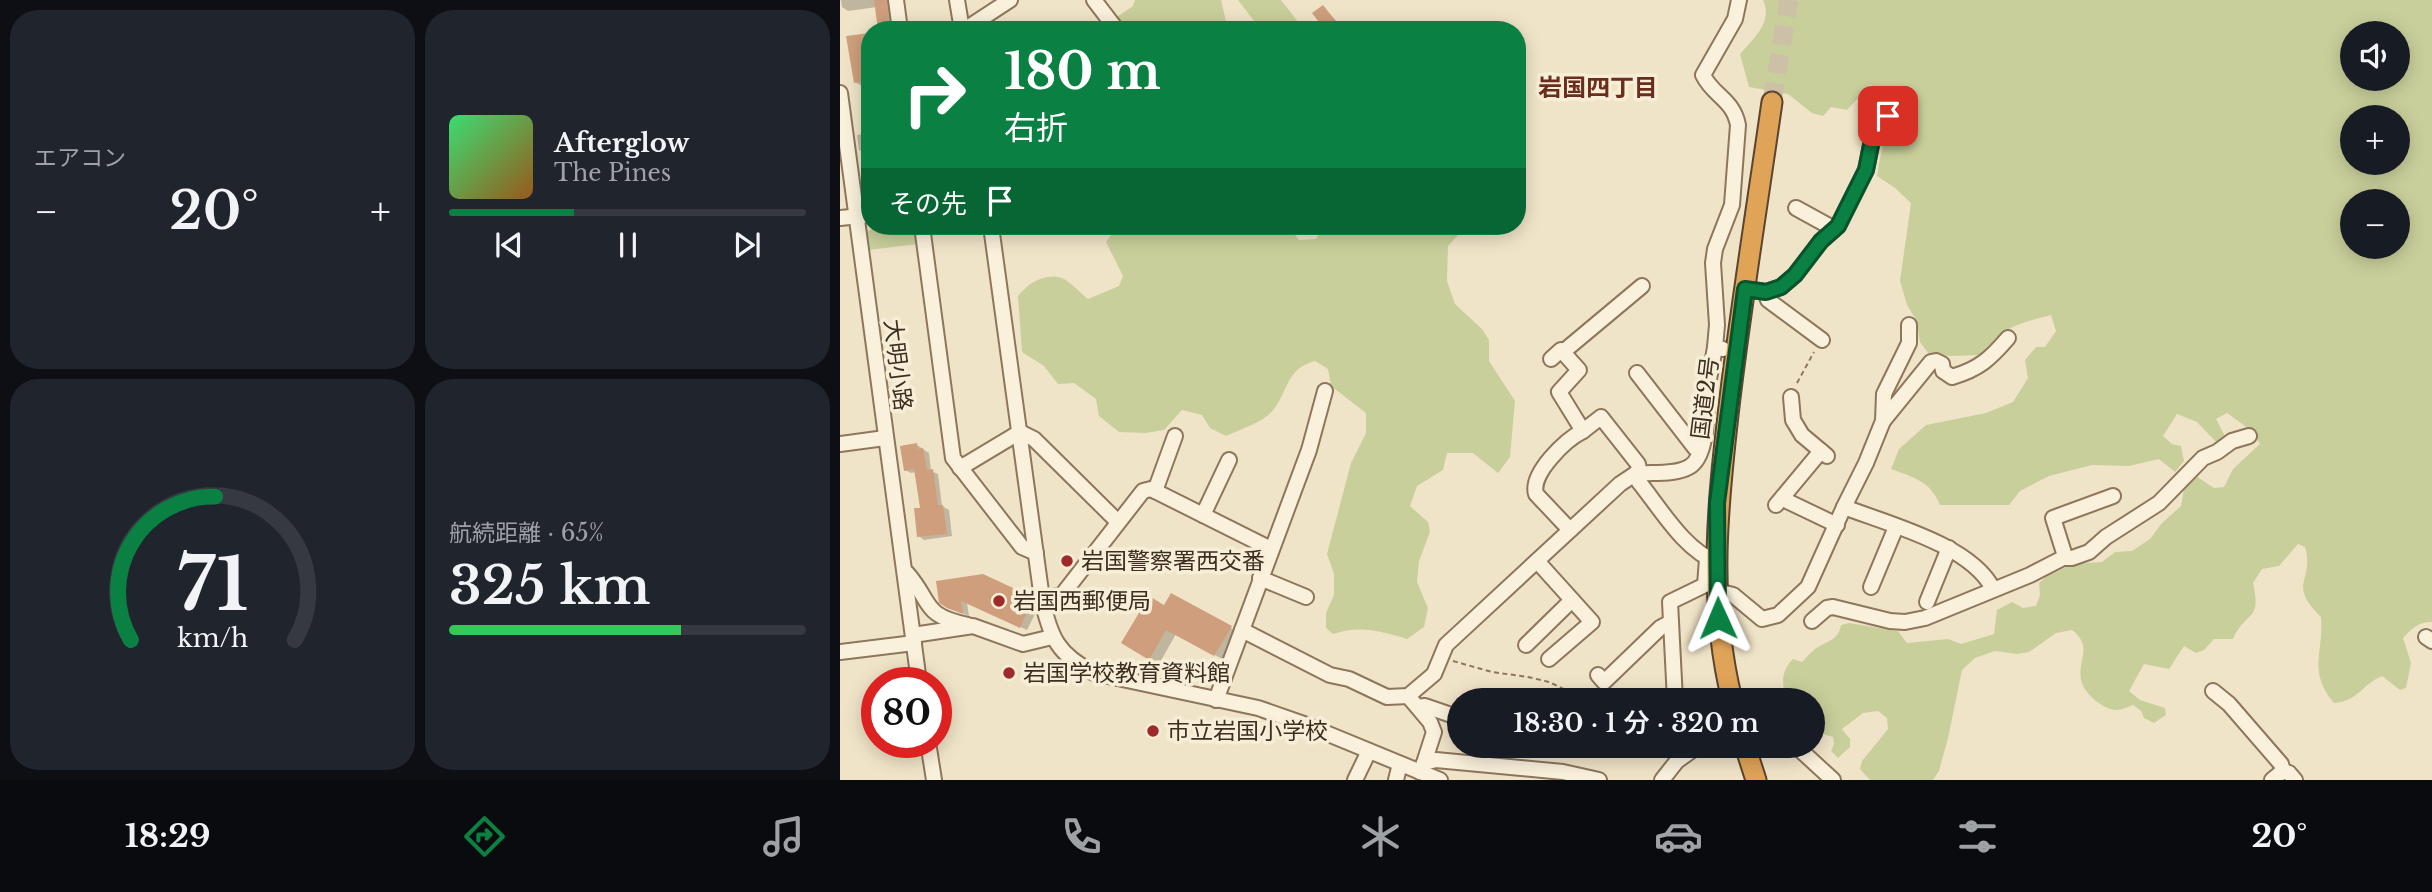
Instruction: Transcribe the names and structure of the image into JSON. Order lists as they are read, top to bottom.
{
  "streets": {
    "highway": ["国道2号"],
    "street": ["大明小路"]
  },
  "districts": ["岩国四丁目"],
  "places": [
    "岩国警察署西交番",
    "岩国西郵便局",
    "岩国学校教育資料館",
    "市立岩国小学校"
  ],
  "page": {
    "tile": [
      "エアコン",
      ["航続距離 · 65%", "325 km"]
    ],
    "map_buttons": ["+", "−"],
    "turn": ["180 m", "右折"],
    "song": ["Afterglow", "The Pines"],
    "then": "その先",
    "heat": ["−", "20°", "+"],
    "limit": "80",
    "trip": "18:30 · 1 分 · 320 m",
    "tabs": ["18:29", "20°"],
    "gauge": ["71", "km/h"]
  }
}
